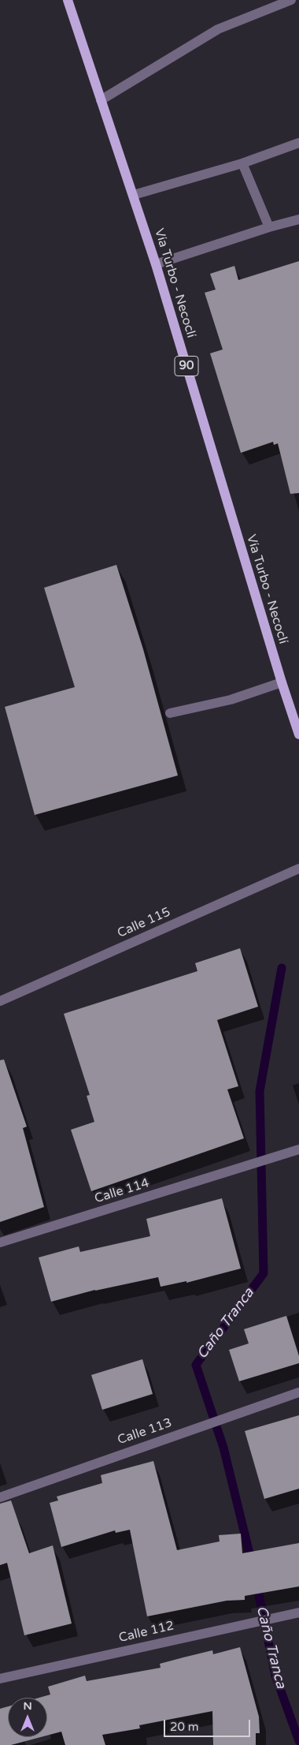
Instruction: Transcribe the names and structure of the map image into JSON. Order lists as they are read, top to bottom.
{
  "streets": {
    "main road": ["Vía Turbo - Necoclí", "90"],
    "street": [
      "Calle 115",
      "Calle 114",
      "Calle 113",
      "Calle 112"
    ]
  },
  "water": ["Caño Tranca"],
  "scale_bar": "20 m",
  "north": "top"
}
